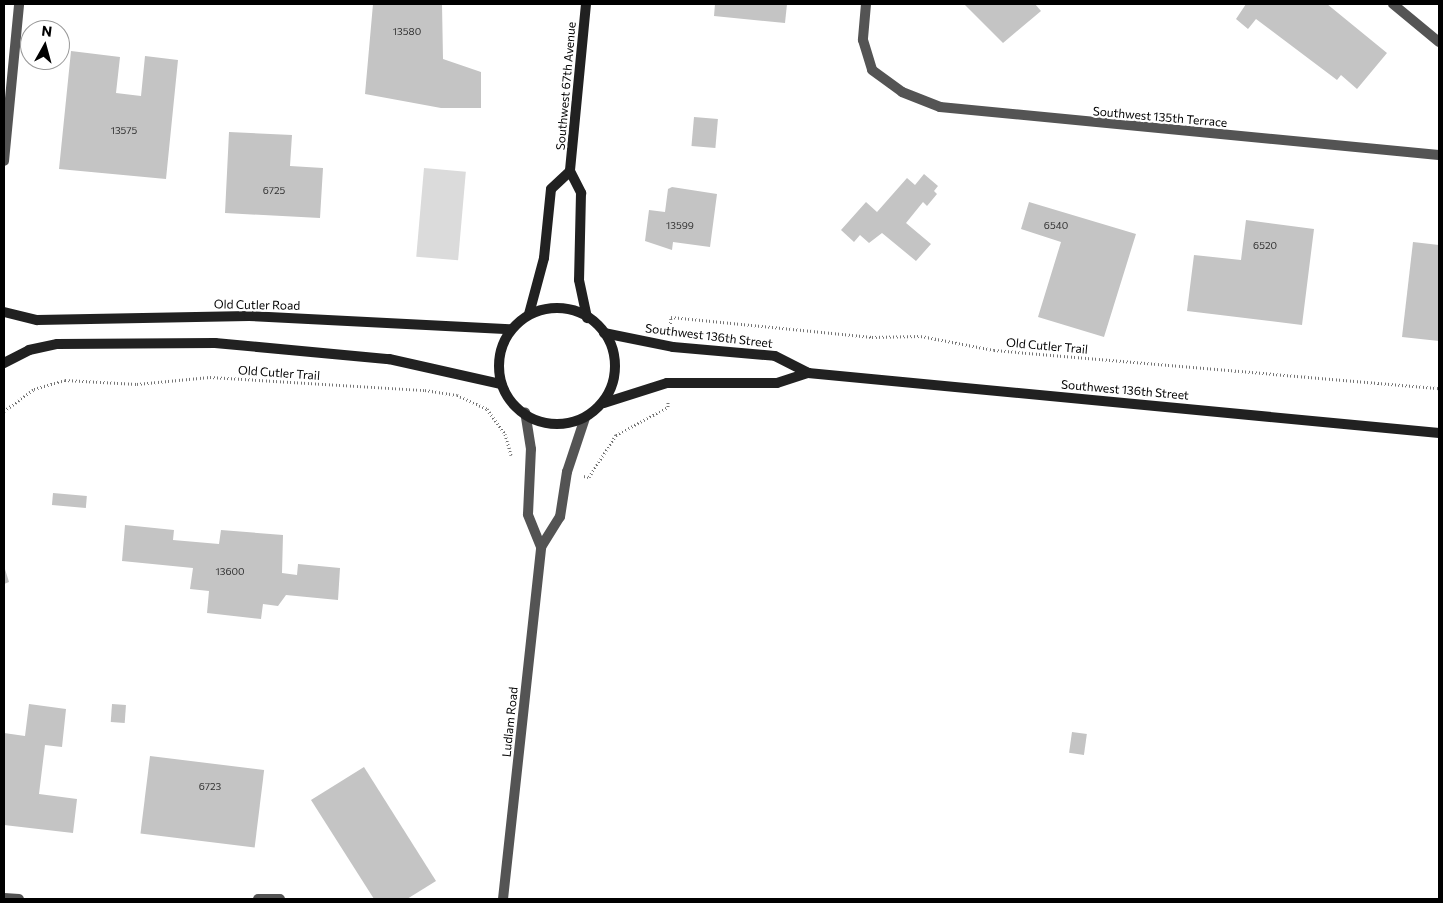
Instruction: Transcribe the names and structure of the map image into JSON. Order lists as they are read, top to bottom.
{
  "streets": {
    "main road": ["Southwest 67th Avenue", "Old Cutler Road", "Southwest 136th Street"],
    "street": ["Southwest 135th Terrace", "Ludlam Road"],
    "path": ["Old Cutler Trail"]
  },
  "crossings": [
    ["Old Cutler Road", "Southwest 136th Street"],
    ["Old Cutler Road", "Ludlam Road"],
    ["Southwest 136th Street", "Ludlam Road"]
  ],
  "house_numbers": [
    "13580",
    "13575",
    "6725",
    "13599",
    "6540",
    "6520",
    "13600",
    "6723"
  ],
  "north": "top"
}
